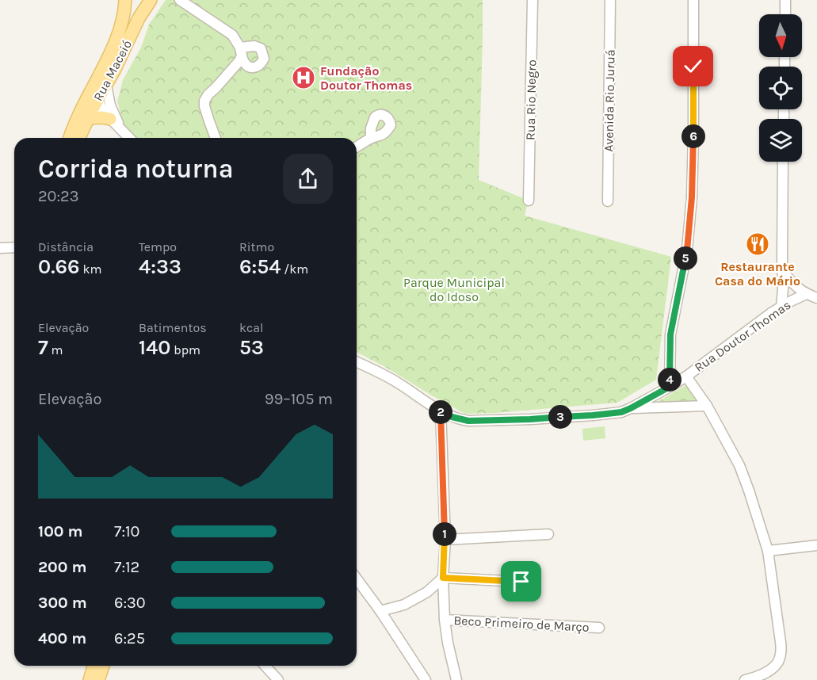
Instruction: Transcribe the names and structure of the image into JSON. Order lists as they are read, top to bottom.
{
  "streets": {
    "main road": ["Rua Maceió"],
    "street": [
      "Rua Rio Negro",
      "Avenida Rio Juruá",
      "Rua Doutor Thomas",
      "Beco Primeiro de Março"
    ]
  },
  "parks": ["Parque Municipal do Idoso"],
  "places": {
    "hospital": ["Fundação Doutor Thomas"],
    "restaurant": ["Restaurante Casa do Mário"]
  },
  "north": "bottom",
  "page": {
    "pins": [
      "6",
      "5",
      "4",
      "2",
      "3",
      "1"
    ],
    "heading": ["Corrida noturna", "20:23"],
    "stats": [
      ["Distância", "0.66 km"],
      ["Tempo", "4:33"],
      ["Ritmo", "6:54 /km"],
      ["Elevação", "7 m"],
      ["Batimentos", "140 bpm"],
      ["kcal", "53"]
    ],
    "chart": ["Elevação", "99–105 m"],
    "list": [
      {
        "name": "100 m",
        "note": "7:10"
      },
      {
        "name": "200 m",
        "note": "7:12"
      },
      {
        "name": "300 m",
        "note": "6:30"
      },
      {
        "name": "400 m",
        "note": "6:25"
      }
    ]
  }
}
